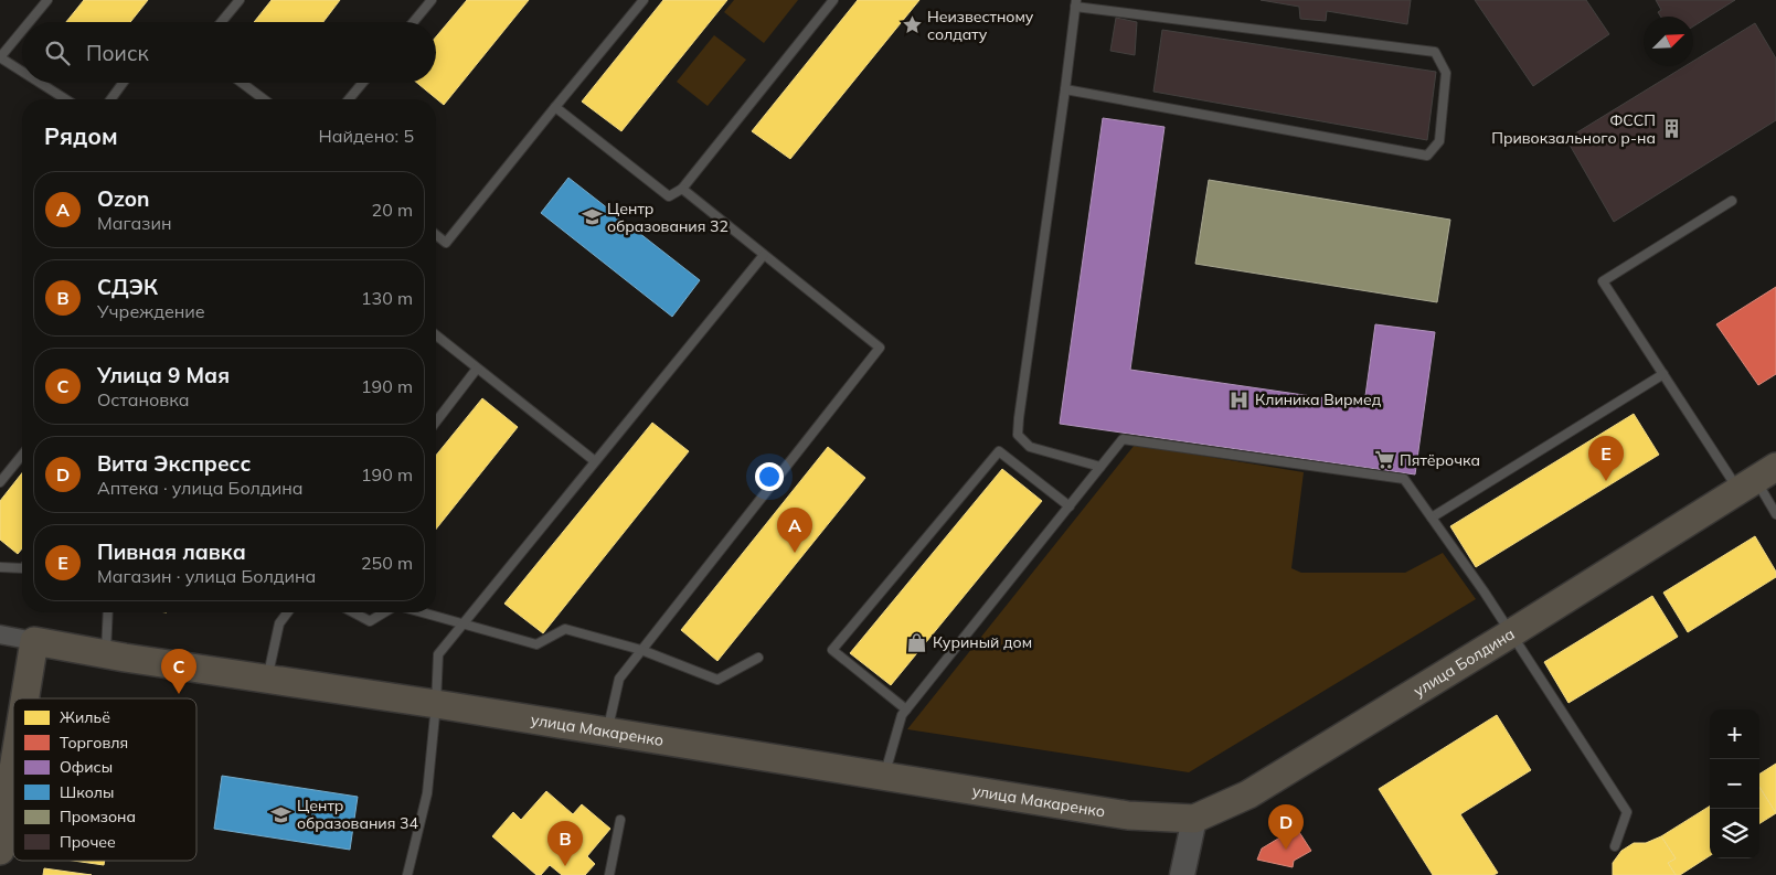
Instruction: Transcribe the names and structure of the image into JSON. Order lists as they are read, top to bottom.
{
  "streets": {
    "main road": ["улица Болдина", "улица Макаренко"]
  },
  "crossings": [
    ["улица Болдина", "улица Макаренко"]
  ],
  "places": {
    "place": ["Неизвестному солдату"],
    "building": ["ФССП Привокзального р-на"],
    "school or university": ["Центр образования 32", "Центр образования 34"],
    "hospital": ["Клиника Вирмед"],
    "supermarket": ["Пятёрочка"],
    "shop": ["Куриный дом"]
  },
  "legend": [
    "Жильё",
    "Торговля",
    "Офисы",
    "Школы",
    "Промзона",
    "Прочее"
  ],
  "north": "top right",
  "page": {
    "search": "Поиск",
    "heading": ["Рядом", "Найдено: 5"],
    "list": [
      {
        "mark": "A",
        "name": "Ozon",
        "note": "Магазин",
        "value": "20 m"
      },
      {
        "mark": "B",
        "name": "СДЭК",
        "note": "Учреждение",
        "value": "130 m"
      },
      {
        "mark": "C",
        "name": "Улица 9 Мая",
        "note": "Остановка",
        "value": "190 m"
      },
      {
        "mark": "D",
        "name": "Вита Экспресс",
        "note": "Аптека · улица Болдина",
        "value": "190 m"
      },
      {
        "mark": "E",
        "name": "Пивная лавка",
        "note": "Магазин · улица Болдина",
        "value": "250 m"
      }
    ],
    "pins": [
      "E",
      "A",
      "C",
      "D",
      "B"
    ],
    "map_buttons": ["+", "−"]
  }
}
